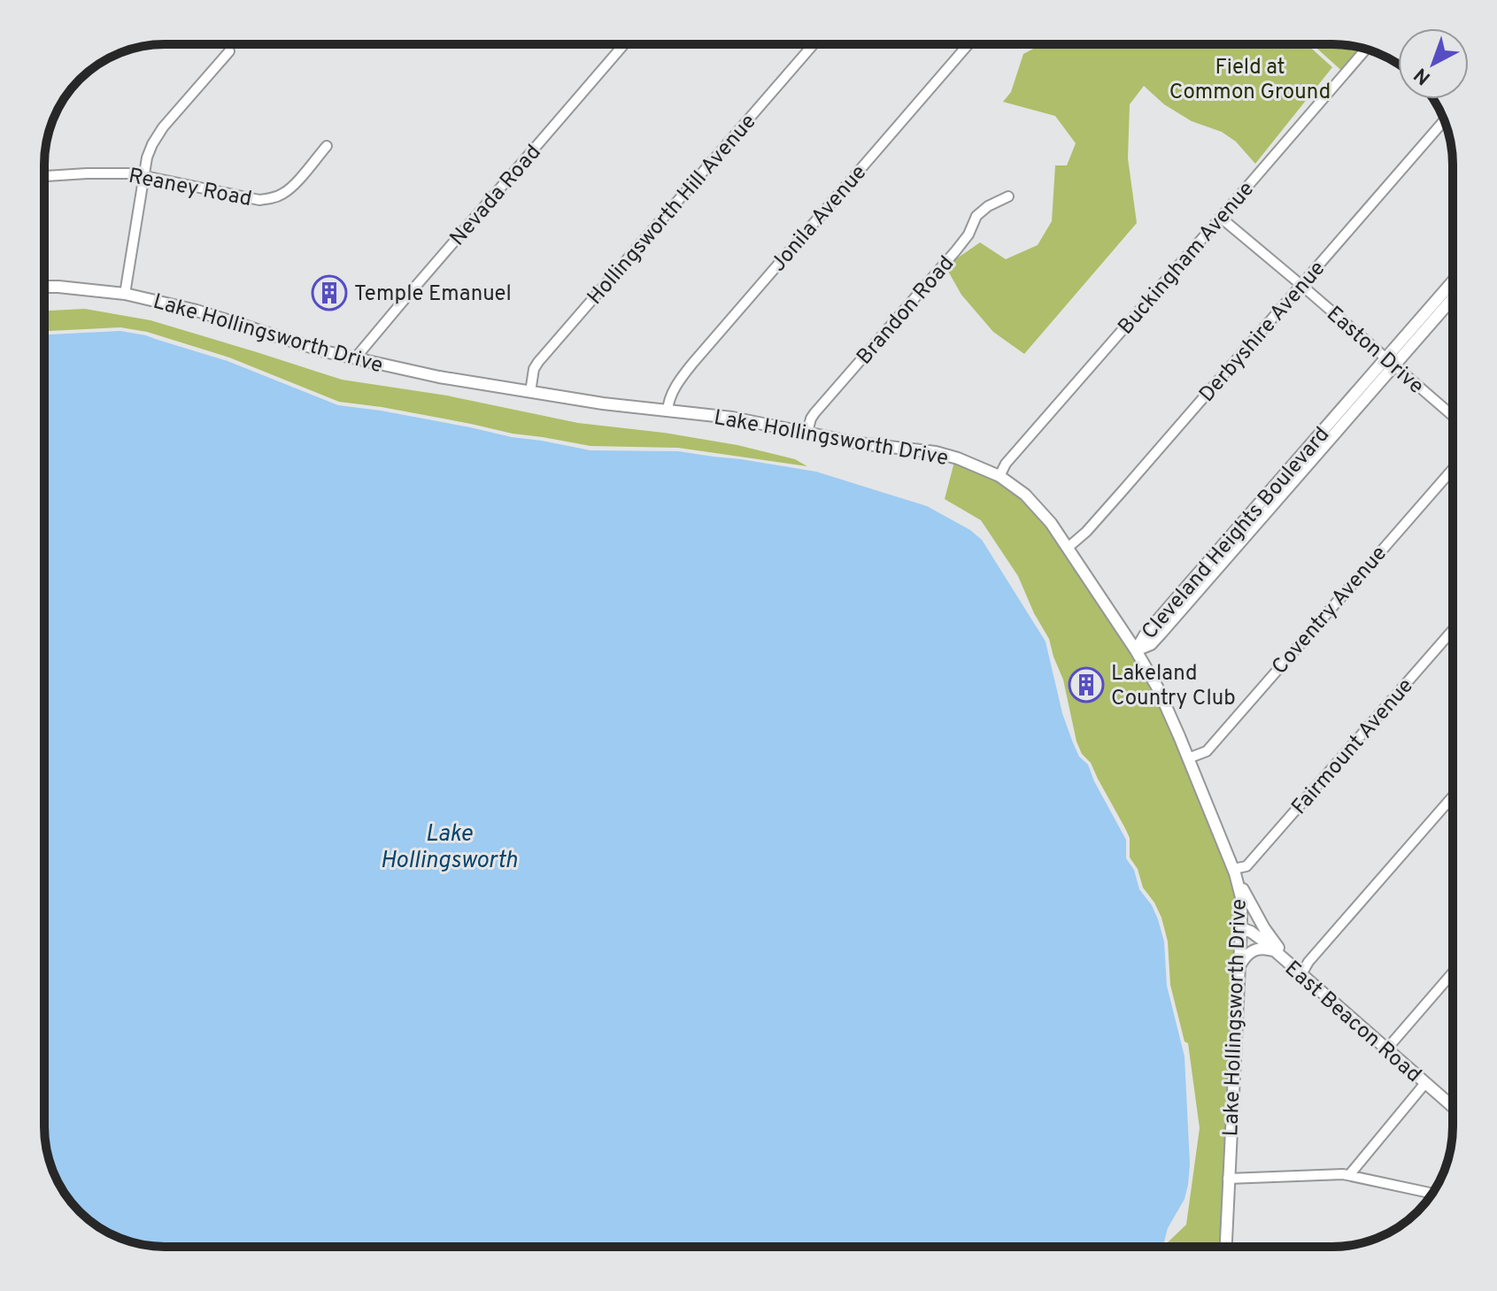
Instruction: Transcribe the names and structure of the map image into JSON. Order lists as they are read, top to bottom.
{
  "streets": {
    "street": [
      "Reaney Road",
      "Nevada Road",
      "Hollingsworth Hill Avenue",
      "Jonila Avenue",
      "Buckingham Avenue",
      "Brandon Road",
      "Derbyshire Avenue",
      "Lake Hollingsworth Drive",
      "Easton Drive",
      "Cleveland Heights Boulevard",
      "Coventry Avenue",
      "Fairmount Avenue",
      "East Beacon Road"
    ]
  },
  "crossings": [
    ["Nevada Road", "Lake Hollingsworth Drive"],
    ["Hollingsworth Hill Avenue", "Lake Hollingsworth Drive"],
    ["Jonila Avenue", "Lake Hollingsworth Drive"],
    ["Buckingham Avenue", "Lake Hollingsworth Drive"],
    ["Buckingham Avenue", "Easton Drive"],
    ["Brandon Road", "Lake Hollingsworth Drive"],
    ["Derbyshire Avenue", "Lake Hollingsworth Drive"],
    ["Derbyshire Avenue", "Easton Drive"],
    ["Lake Hollingsworth Drive", "Cleveland Heights Boulevard"],
    ["Lake Hollingsworth Drive", "Coventry Avenue"],
    ["Lake Hollingsworth Drive", "Fairmount Avenue"],
    ["Lake Hollingsworth Drive", "East Beacon Road"],
    ["Easton Drive", "Cleveland Heights Boulevard"]
  ],
  "water": ["Lake Hollingsworth"],
  "parks": ["Field at Common Ground"],
  "places": {
    "building": ["Temple Emanuel", "Lakeland Country Club"]
  },
  "north": "bottom left"
}
